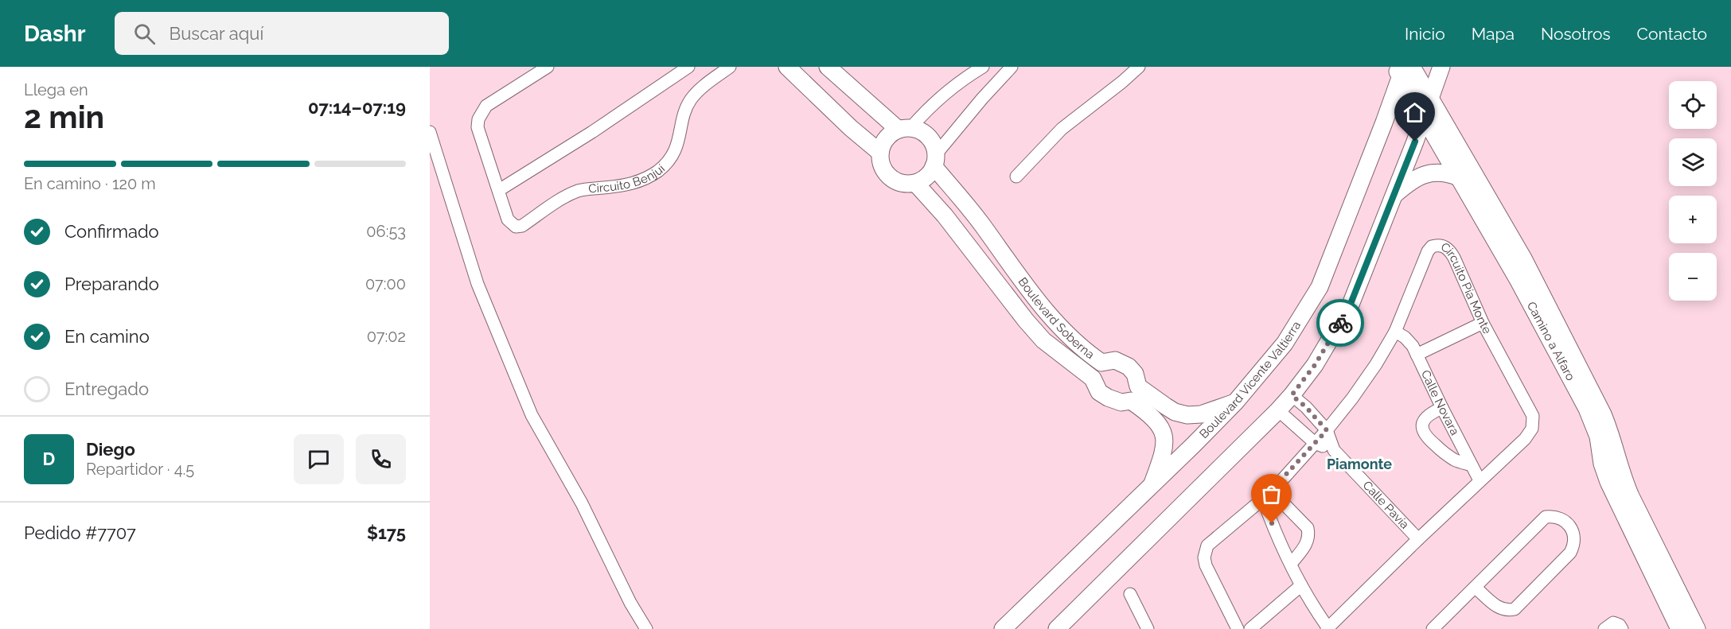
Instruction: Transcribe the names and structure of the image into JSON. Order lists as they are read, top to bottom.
{
  "streets": {
    "street": [
      "Circuito Benjuí",
      "Circuito Pía Monte",
      "Boulevard Soberna",
      "Camino a Alfaro",
      "Boulevard Vicente Valtierra",
      "Calle Novara",
      "Calle Pavía"
    ]
  },
  "crossings": [
    ["Circuito Pía Monte", "Calle Novara"],
    ["Circuito Pía Monte", "Calle Pavía"],
    ["Boulevard Soberna", "Boulevard Vicente Valtierra"],
    ["Camino a Alfaro", "Boulevard Vicente Valtierra"]
  ],
  "districts": ["Piamonte"],
  "page": {
    "header": "Dashr",
    "search": "Buscar aquí",
    "nav": [
      "Inicio",
      "Mapa",
      "Nosotros",
      "Contacto"
    ],
    "heading": ["2 min", "Llega en", "07:14–07:19"],
    "panel": [
      "Diego",
      "Repartidor · 4.5",
      "Pedido #7707",
      "$175"
    ],
    "map_buttons": ["+", "−"],
    "bar": "En camino · 120 m",
    "list": [
      ["Confirmado", "06:53"],
      ["Preparando", "07:00"],
      ["En camino", "07:02"],
      "Entregado"
    ],
    "round": "D"
  }
}
